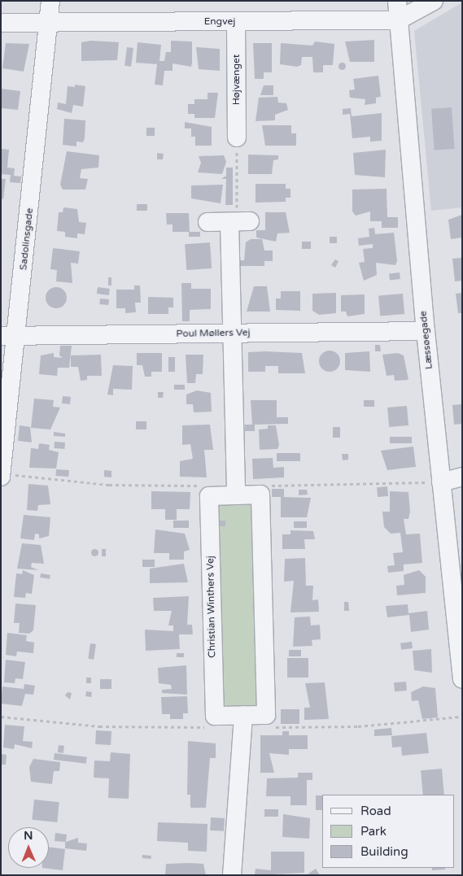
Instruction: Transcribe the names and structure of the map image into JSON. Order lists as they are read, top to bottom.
{
  "streets": {
    "street": [
      "Engvej",
      "Højvænget",
      "Sadolinsgade",
      "Poul Møllers Vej",
      "Læssøegade",
      "Christian Winthers Vej"
    ]
  },
  "crossings": [
    ["Engvej", "Højvænget"],
    ["Engvej", "Sadolinsgade"],
    ["Engvej", "Læssøegade"],
    ["Sadolinsgade", "Poul Møllers Vej"],
    ["Poul Møllers Vej", "Læssøegade"]
  ],
  "legend": ["Road", "Park", "Building"],
  "north": "top"
}
